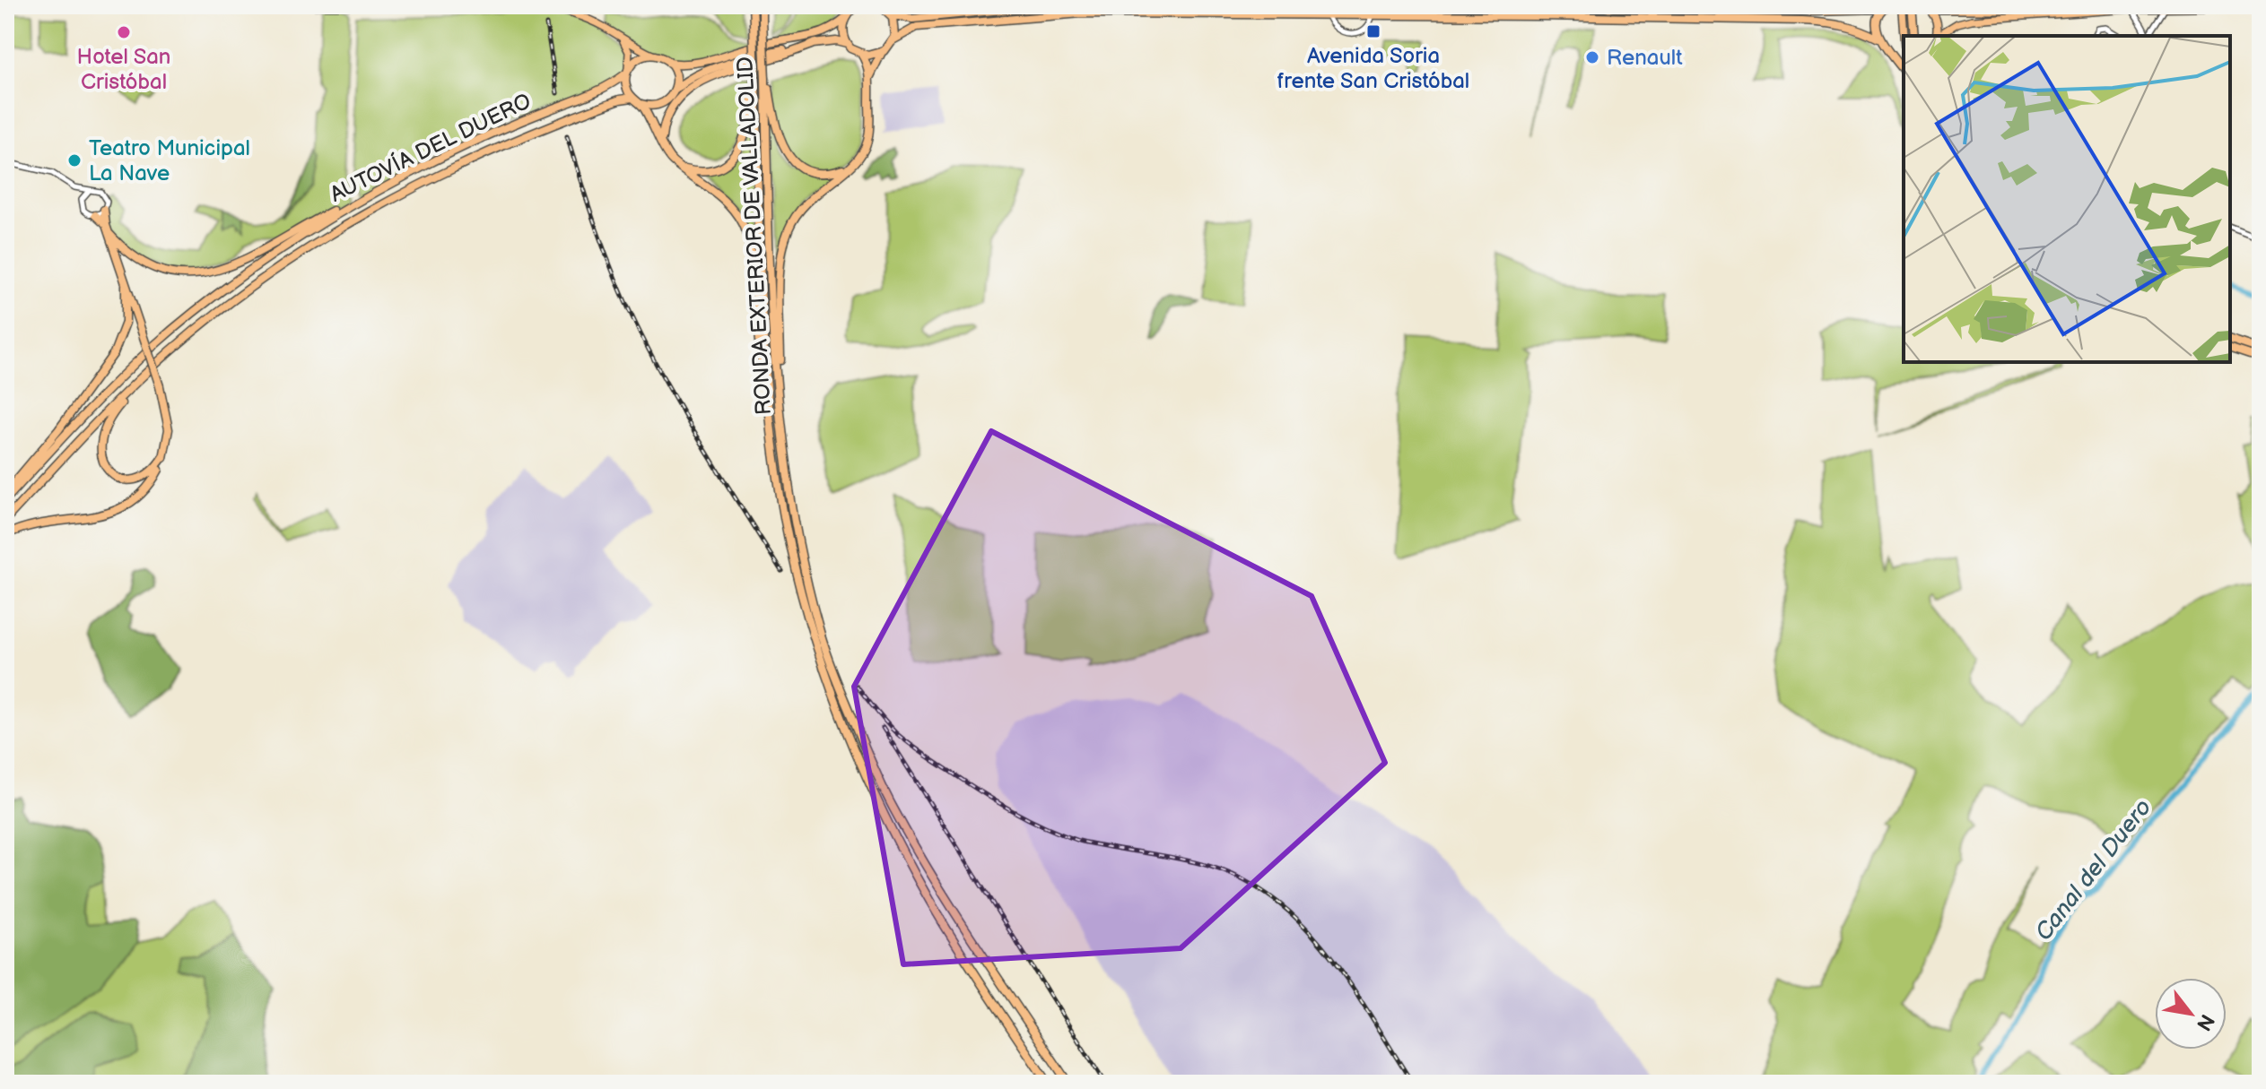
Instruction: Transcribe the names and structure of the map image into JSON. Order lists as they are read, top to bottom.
{
  "streets": {
    "highway": ["AUTOVÍA DEL DUERO", "RONDA EXTERIOR DE VALLADOLID"]
  },
  "water": ["Canal del Duero"],
  "places": {
    "transit": ["Avenida Soria frente San Cristóbal"],
    "other": ["Hotel San Cristóbal", "Renault", "Teatro Municipal La Nave"]
  },
  "north": "bottom right"
}
